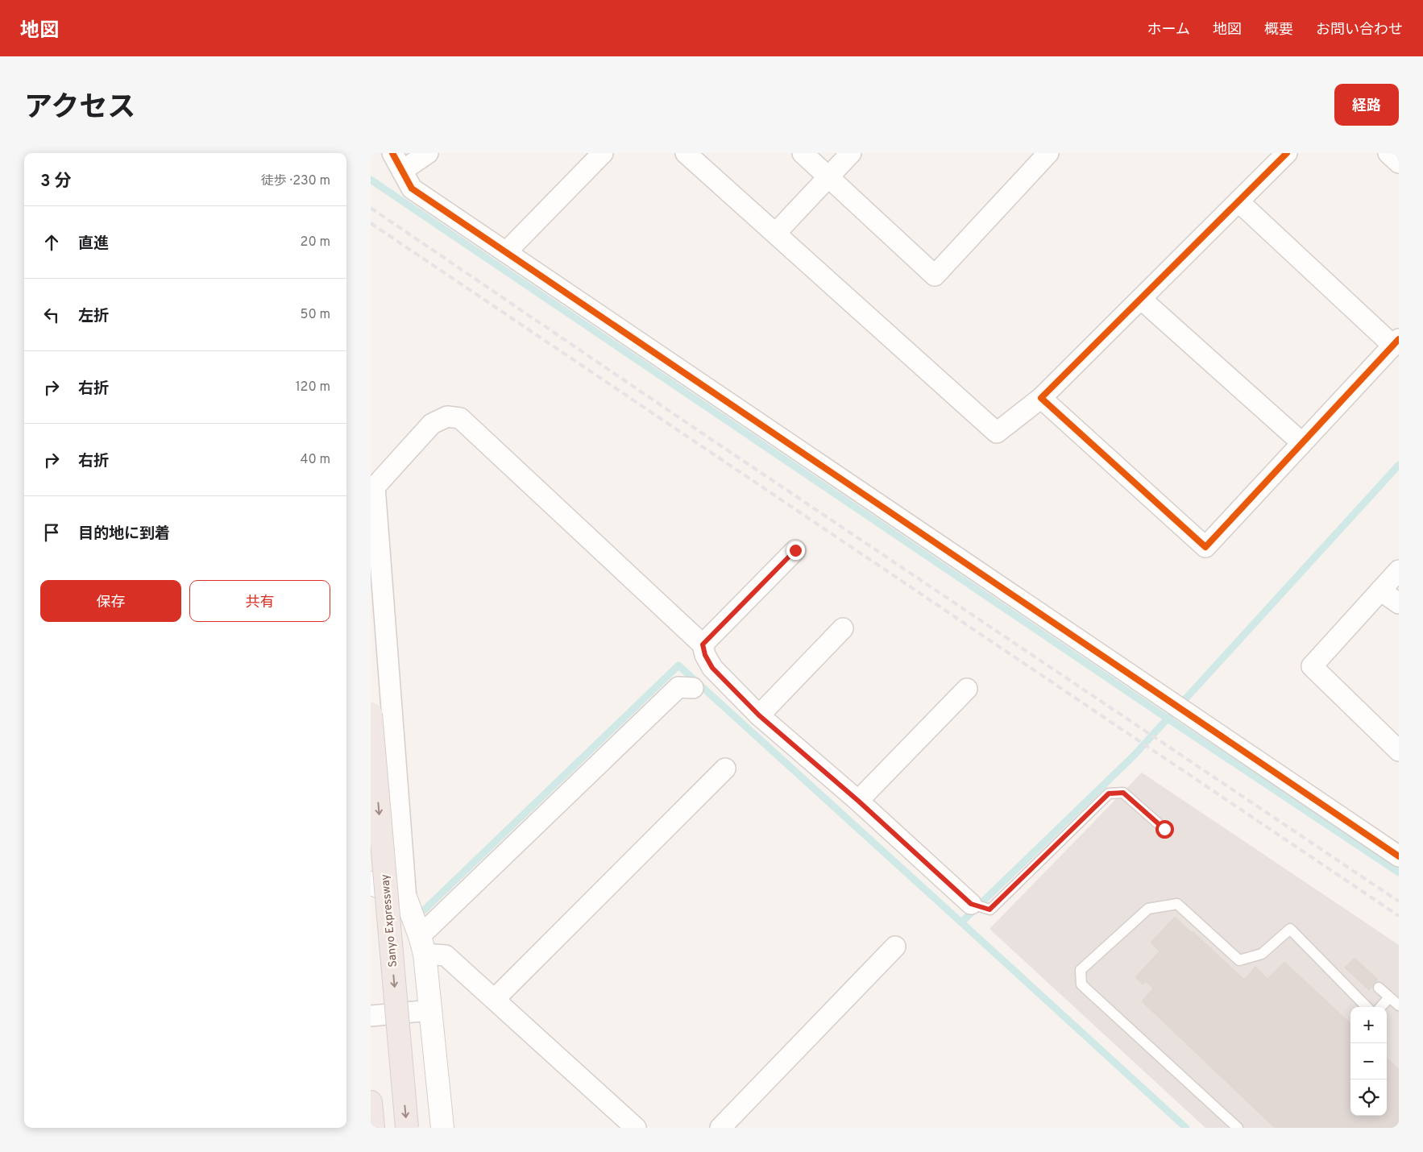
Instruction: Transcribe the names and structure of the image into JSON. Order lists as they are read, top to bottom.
{
  "streets": {
    "highway": ["Sanyo Expressway"]
  },
  "one_way": ["Sanyo Expressway"],
  "page": {
    "header": "地図",
    "nav": [
      "ホーム",
      "地図",
      "概要",
      "お問い合わせ"
    ],
    "title": "アクセス",
    "buttons": [
      "経路",
      ["保存", "共有"]
    ],
    "heading": ["3 分", "徒歩 · 230 m"],
    "list": [
      ["直進", "20 m"],
      ["左折", "50 m"],
      ["右折", "120 m"],
      ["右折", "40 m"],
      "目的地に到着"
    ],
    "map_buttons": ["+", "−"]
  }
}
